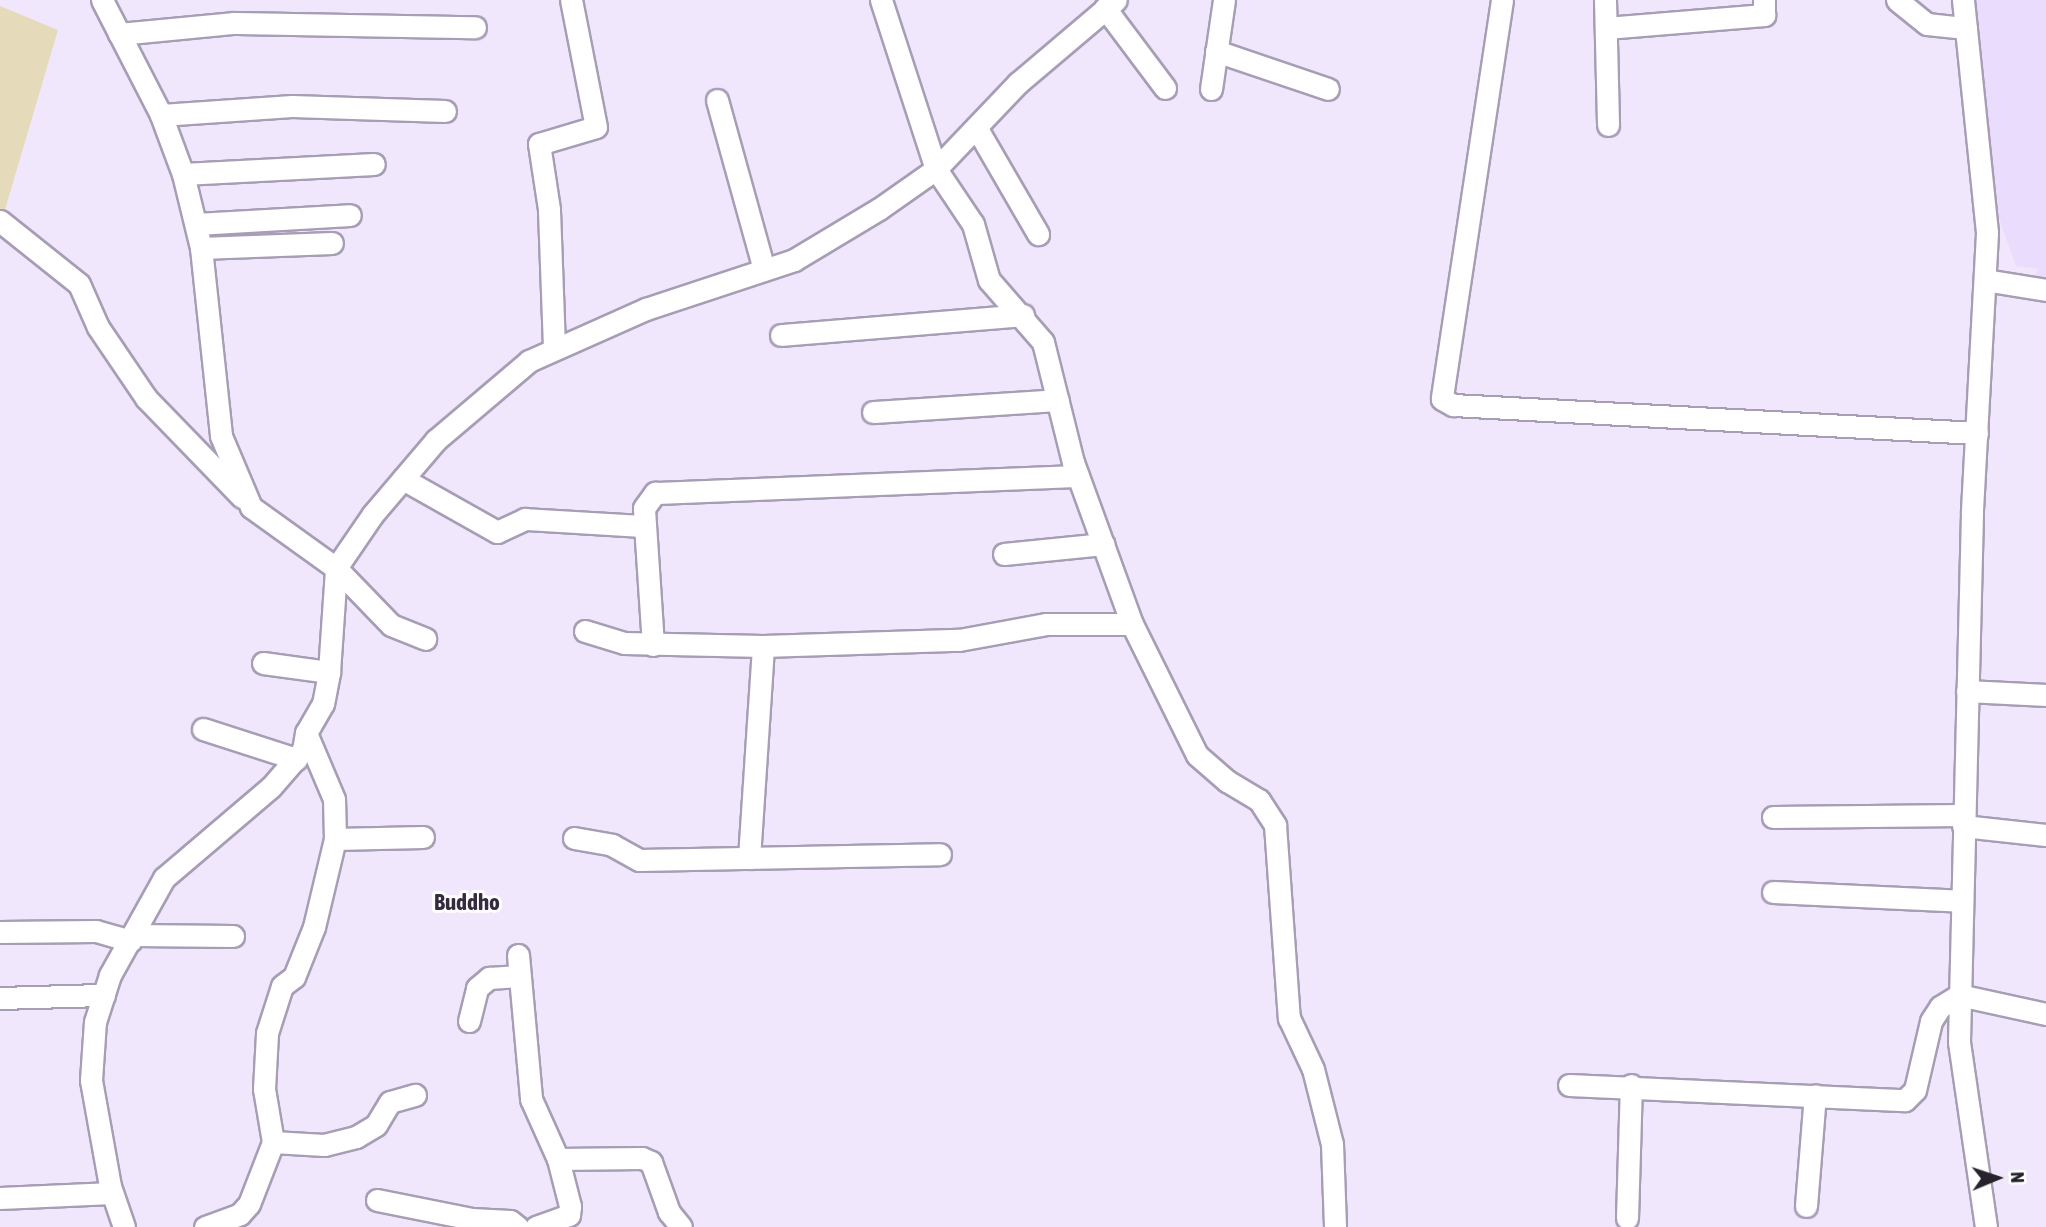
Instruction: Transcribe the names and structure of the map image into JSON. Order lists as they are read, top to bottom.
{
  "districts": ["Buddho"],
  "north": "right"
}
